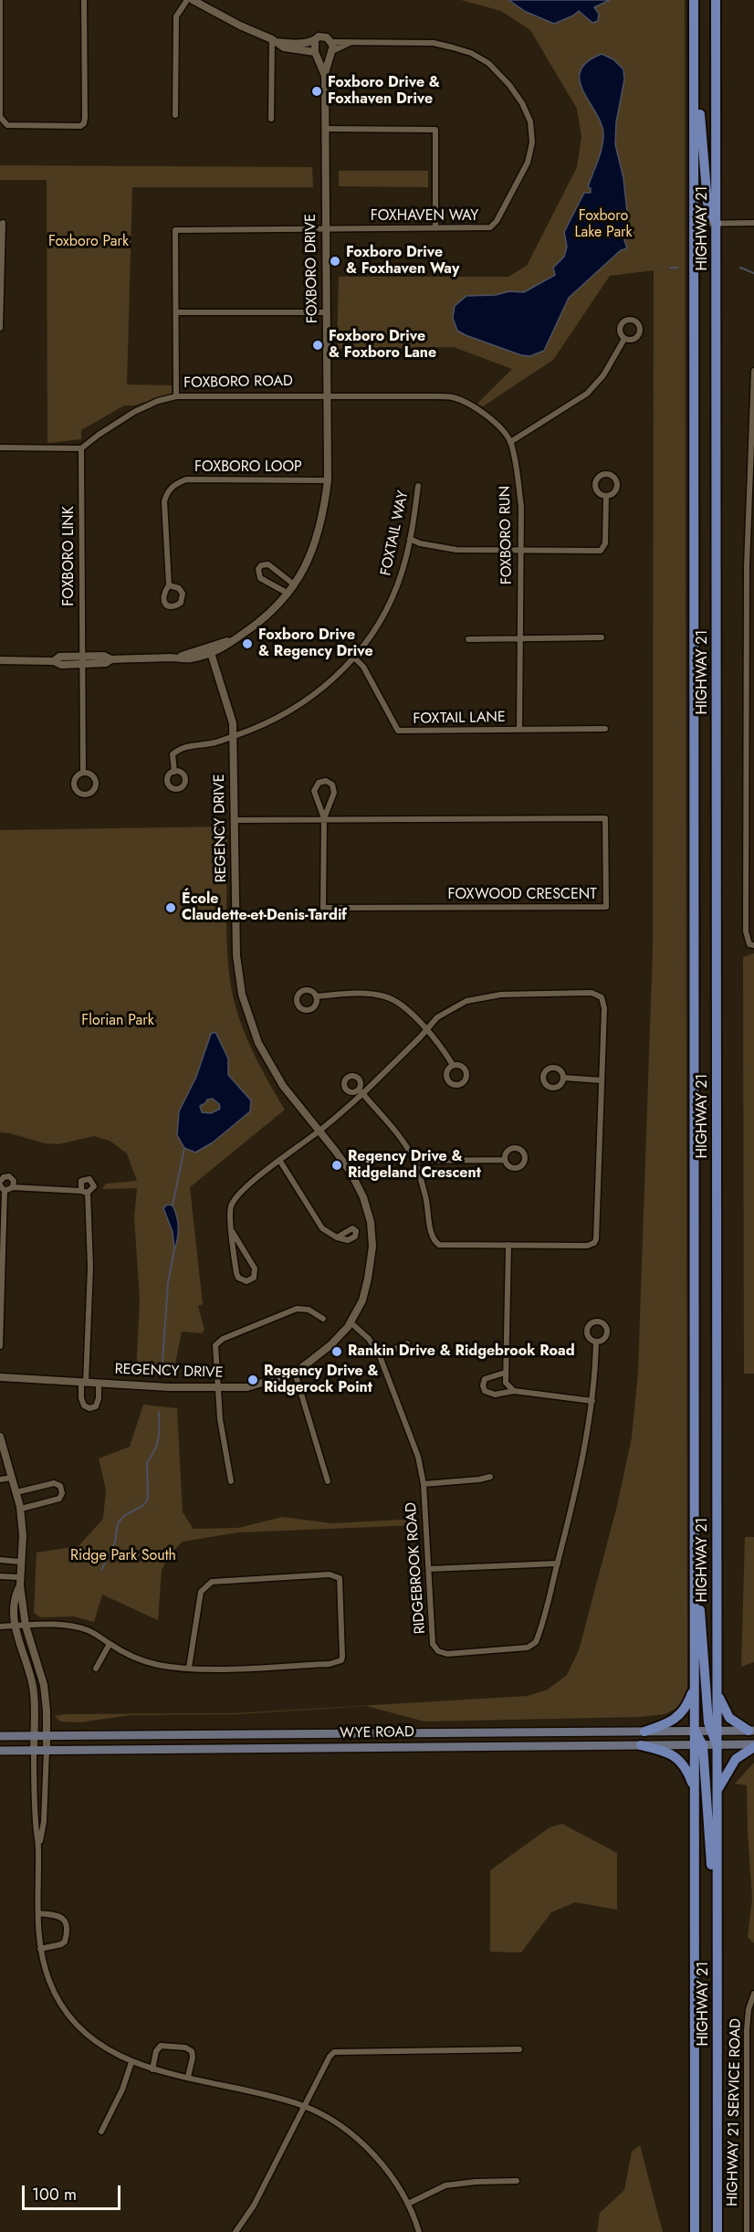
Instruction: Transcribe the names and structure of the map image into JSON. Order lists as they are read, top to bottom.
{
  "streets": {
    "main road": ["HIGHWAY 21", "WYE ROAD"],
    "street": [
      "FOXHAVEN WAY",
      "FOXBORO DRIVE",
      "FOXBORO ROAD",
      "FOXBORO LOOP",
      "FOXTAIL WAY",
      "FOXBORO RUN",
      "FOXBORO LINK",
      "FOXTAIL LANE",
      "REGENCY DRIVE",
      "FOXWOOD CRESCENT",
      "RIDGEBROOK ROAD",
      "HIGHWAY 21 SERVICE ROAD"
    ]
  },
  "crossings": [
    ["FOXHAVEN WAY", "FOXBORO DRIVE"],
    ["HIGHWAY 21", "WYE ROAD"],
    ["FOXBORO DRIVE", "FOXBORO ROAD"],
    ["FOXBORO DRIVE", "FOXBORO LOOP"],
    ["FOXBORO DRIVE", "FOXBORO LINK"],
    ["FOXBORO DRIVE", "REGENCY DRIVE"],
    ["FOXBORO ROAD", "FOXBORO LINK"],
    ["FOXTAIL WAY", "FOXTAIL LANE"],
    ["FOXTAIL WAY", "REGENCY DRIVE"],
    ["FOXBORO RUN", "FOXTAIL LANE"],
    ["REGENCY DRIVE", "FOXWOOD CRESCENT"],
    ["REGENCY DRIVE", "RIDGEBROOK ROAD"]
  ],
  "parks": [
    "Foxboro Lake Park",
    "Foxboro Park",
    "Florian Park",
    "Ridge Park South"
  ],
  "places": [
    "Foxboro Drive & Foxhaven Drive",
    "Foxboro Drive & Foxhaven Way",
    "Foxboro Drive & Foxboro Lane",
    "Foxboro Drive & Regency Drive",
    "École Claudette-et-Denis-Tardif",
    "Regency Drive & Ridgeland Crescent",
    "Rankin Drive & Ridgebrook Road",
    "Regency Drive & Ridgerock Point"
  ],
  "scale_bar": "100 m"
}
